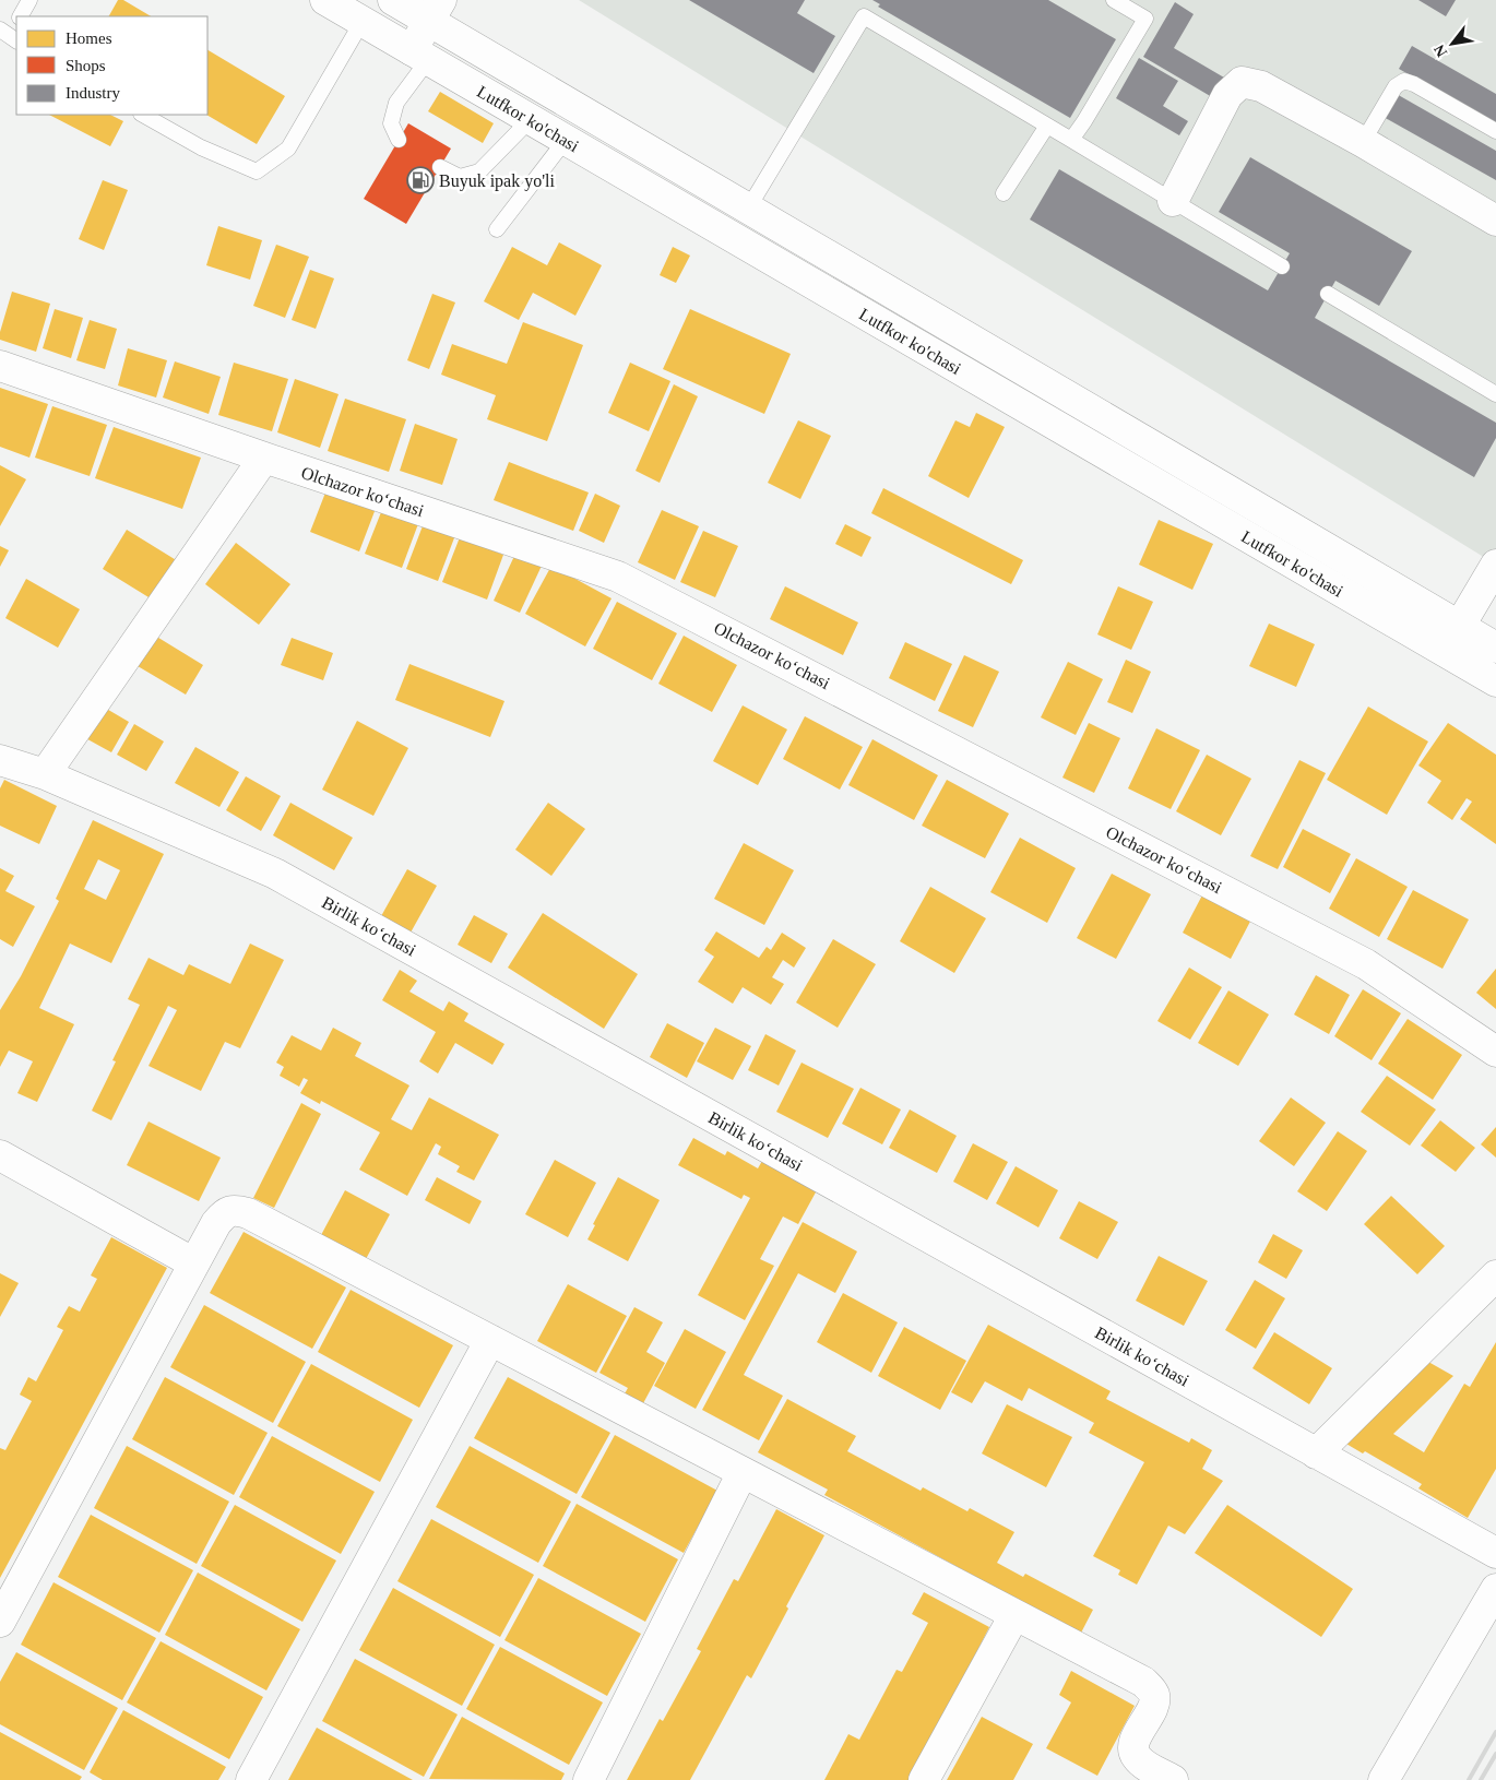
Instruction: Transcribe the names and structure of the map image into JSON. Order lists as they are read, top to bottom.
{
  "streets": {
    "street": ["Lutfkor ko'chasi", "Olchazor koʻchasi", "Birlik koʻchasi"]
  },
  "places": {
    "fuel station": ["Buyuk ipak yo'li"]
  },
  "legend": ["Homes", "Shops", "Industry"],
  "north": "bottom left"
}
